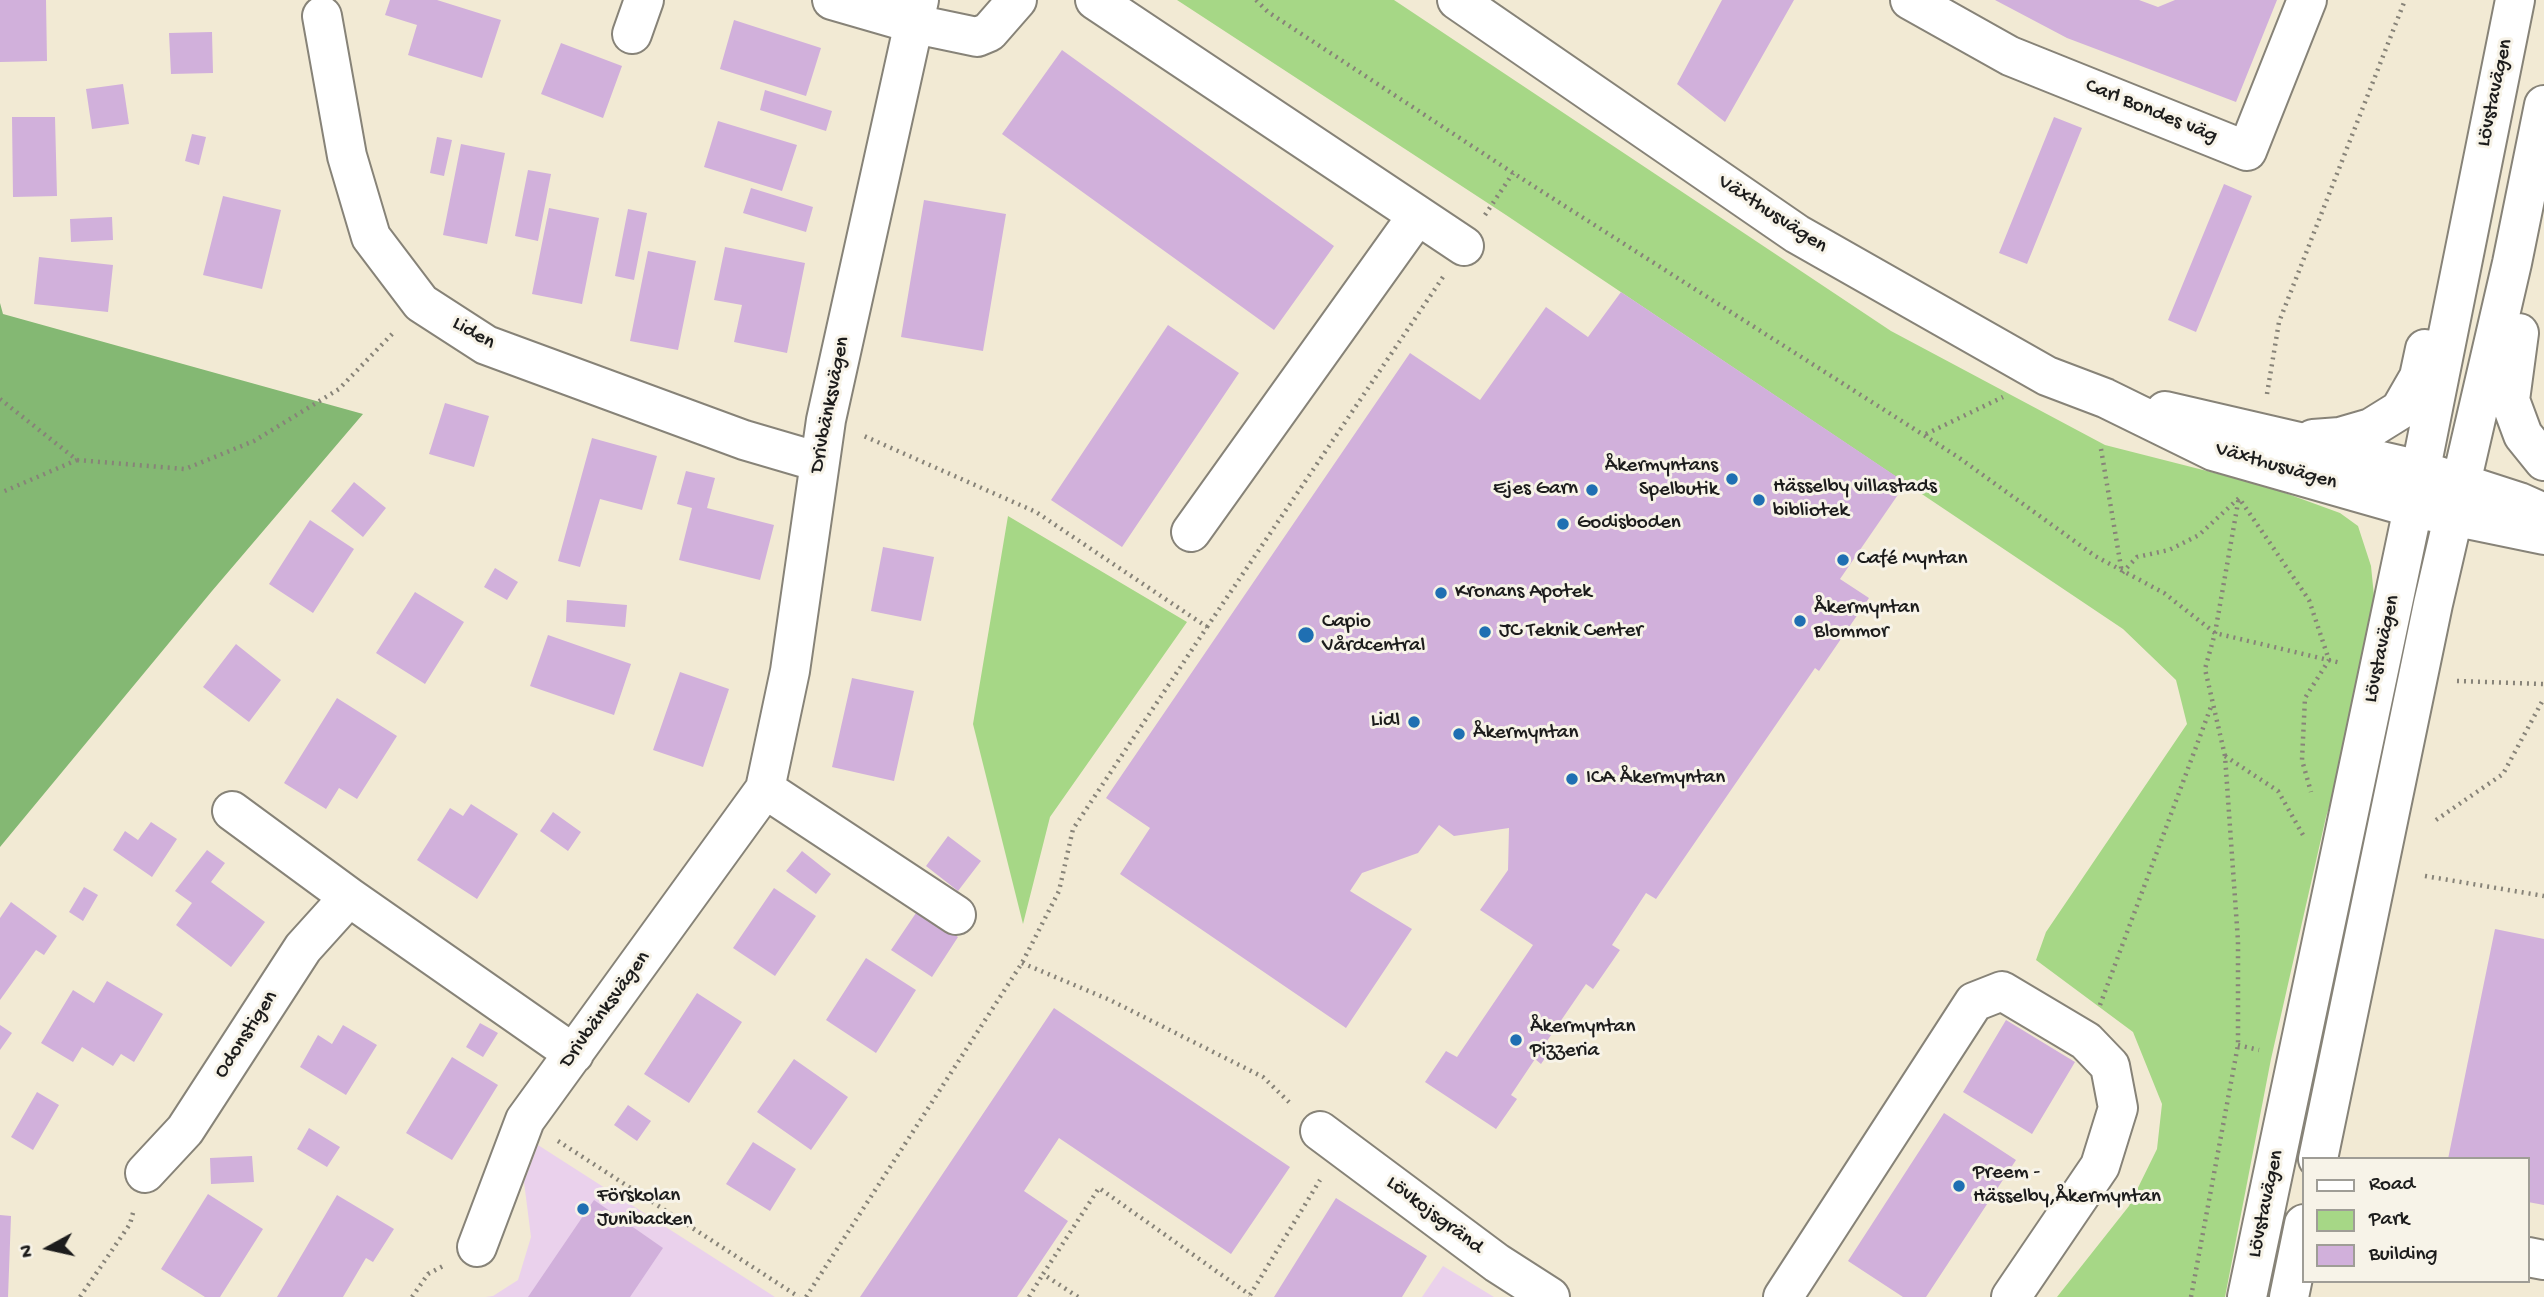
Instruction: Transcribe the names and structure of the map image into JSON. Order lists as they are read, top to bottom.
{
  "streets": {
    "street": [
      "Lövstavägen",
      "Carl Bondes väg",
      "Växthusvägen",
      "Liden",
      "Drivbänksvägen",
      "Odonstigen",
      "Lövkojsgränd"
    ]
  },
  "crossings": [
    ["Lövstavägen", "Växthusvägen"],
    ["Liden", "Drivbänksvägen"]
  ],
  "places": [
    "Åkermyntans Spelbutik",
    "Ejes Garn",
    "Hässelby villastads bibliotek",
    "Godisboden",
    "Café Myntan",
    "Kronans Apotek",
    "Åkermyntan Blommor",
    "JC Teknik Center",
    "Capio Vårdcentral",
    "Lidl",
    "Åkermyntan",
    "ICA Åkermyntan",
    "Åkermyntan Pizzeria",
    "Preem - Hässelby,Åkermyntan",
    "Förskolan Junibacken"
  ],
  "legend": ["Road", "Park", "Building"],
  "north": "left"
}
